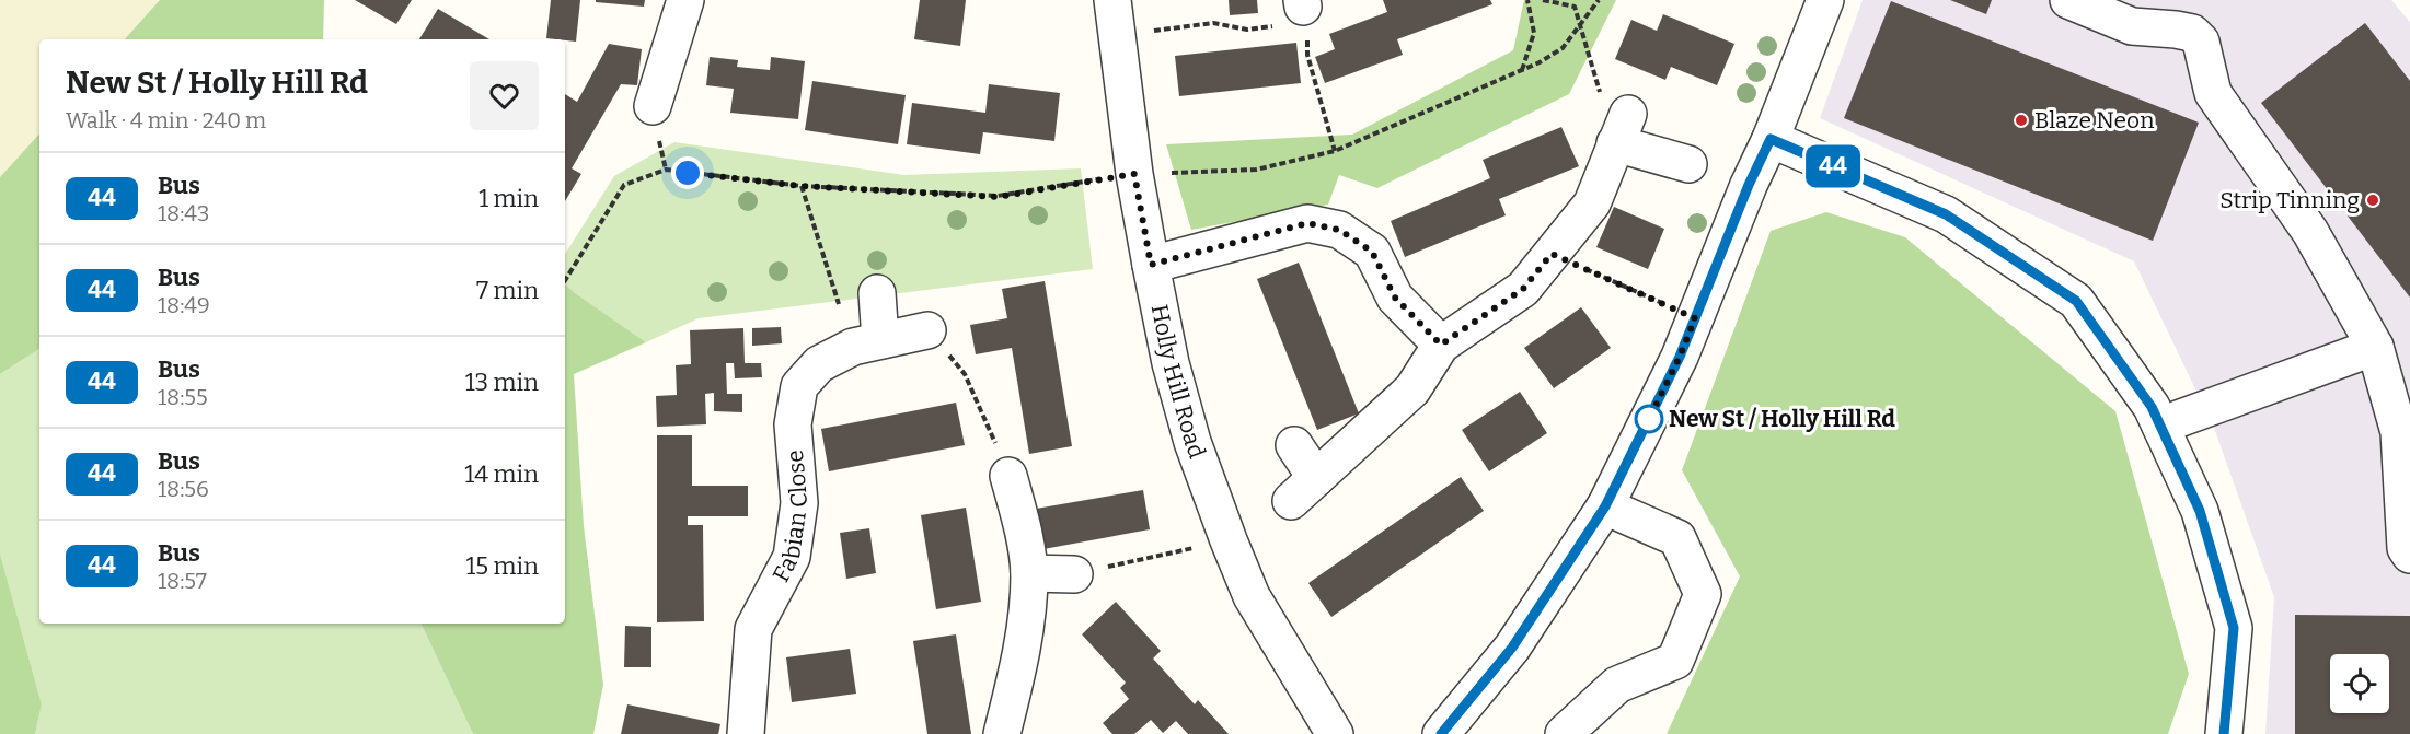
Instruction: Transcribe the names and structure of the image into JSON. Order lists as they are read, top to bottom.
{
  "streets": {
    "street": ["Holly Hill Road", "Fabian Close"]
  },
  "places": ["Blaze Neon", "Strip Tinning", "New St / Holly Hill Rd"],
  "lines": ["bus line 44"],
  "page": {
    "on_map": "44",
    "heading": ["New St / Holly Hill Rd", "Walk · 4 min · 240 m"],
    "list": [
      {
        "mark": "44",
        "name": "Bus",
        "note": "18:43",
        "value": "1 min"
      },
      {
        "mark": "44",
        "name": "Bus",
        "note": "18:49",
        "value": "7 min"
      },
      {
        "mark": "44",
        "name": "Bus",
        "note": "18:55",
        "value": "13 min"
      },
      {
        "mark": "44",
        "name": "Bus",
        "note": "18:56",
        "value": "14 min"
      },
      {
        "mark": "44",
        "name": "Bus",
        "note": "18:57",
        "value": "15 min"
      }
    ]
  }
}
